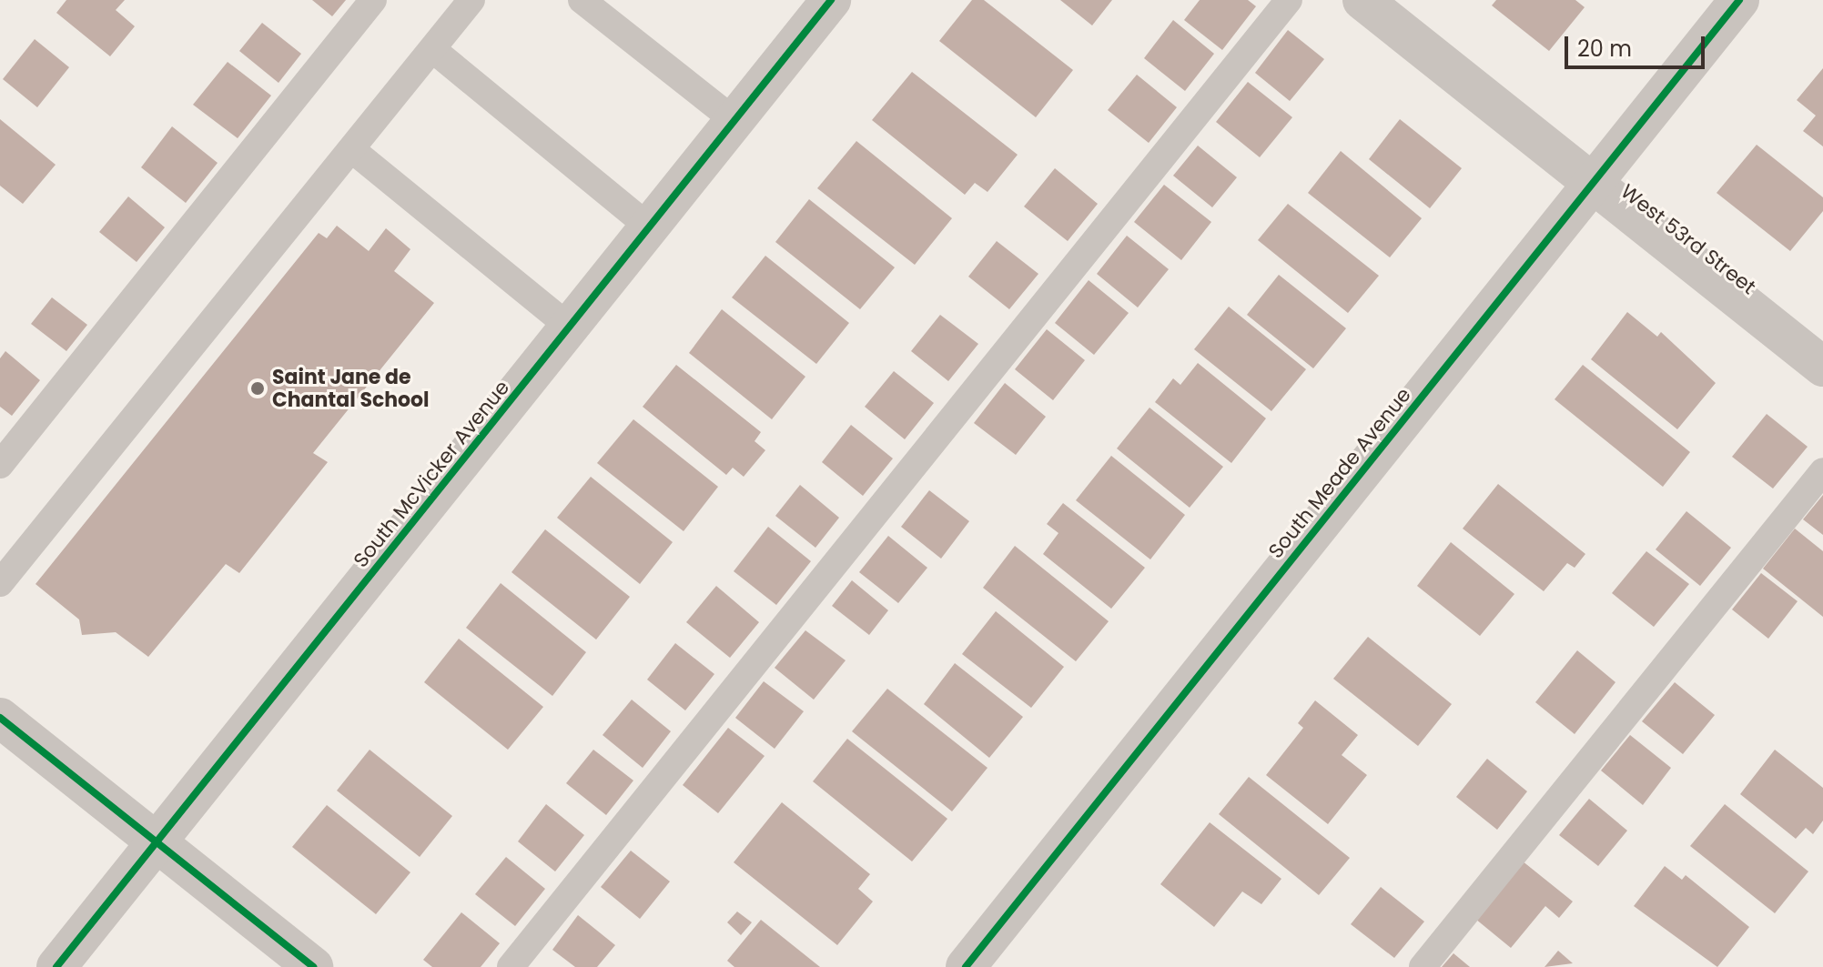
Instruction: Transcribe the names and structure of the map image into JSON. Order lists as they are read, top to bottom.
{
  "streets": {
    "street": ["West 53rd Street", "South Meade Avenue", "South McVicker Avenue"]
  },
  "crossings": [
    ["West 53rd Street", "South Meade Avenue"]
  ],
  "places": ["Saint Jane de Chantal School"],
  "scale_bar": "20 m"
}
